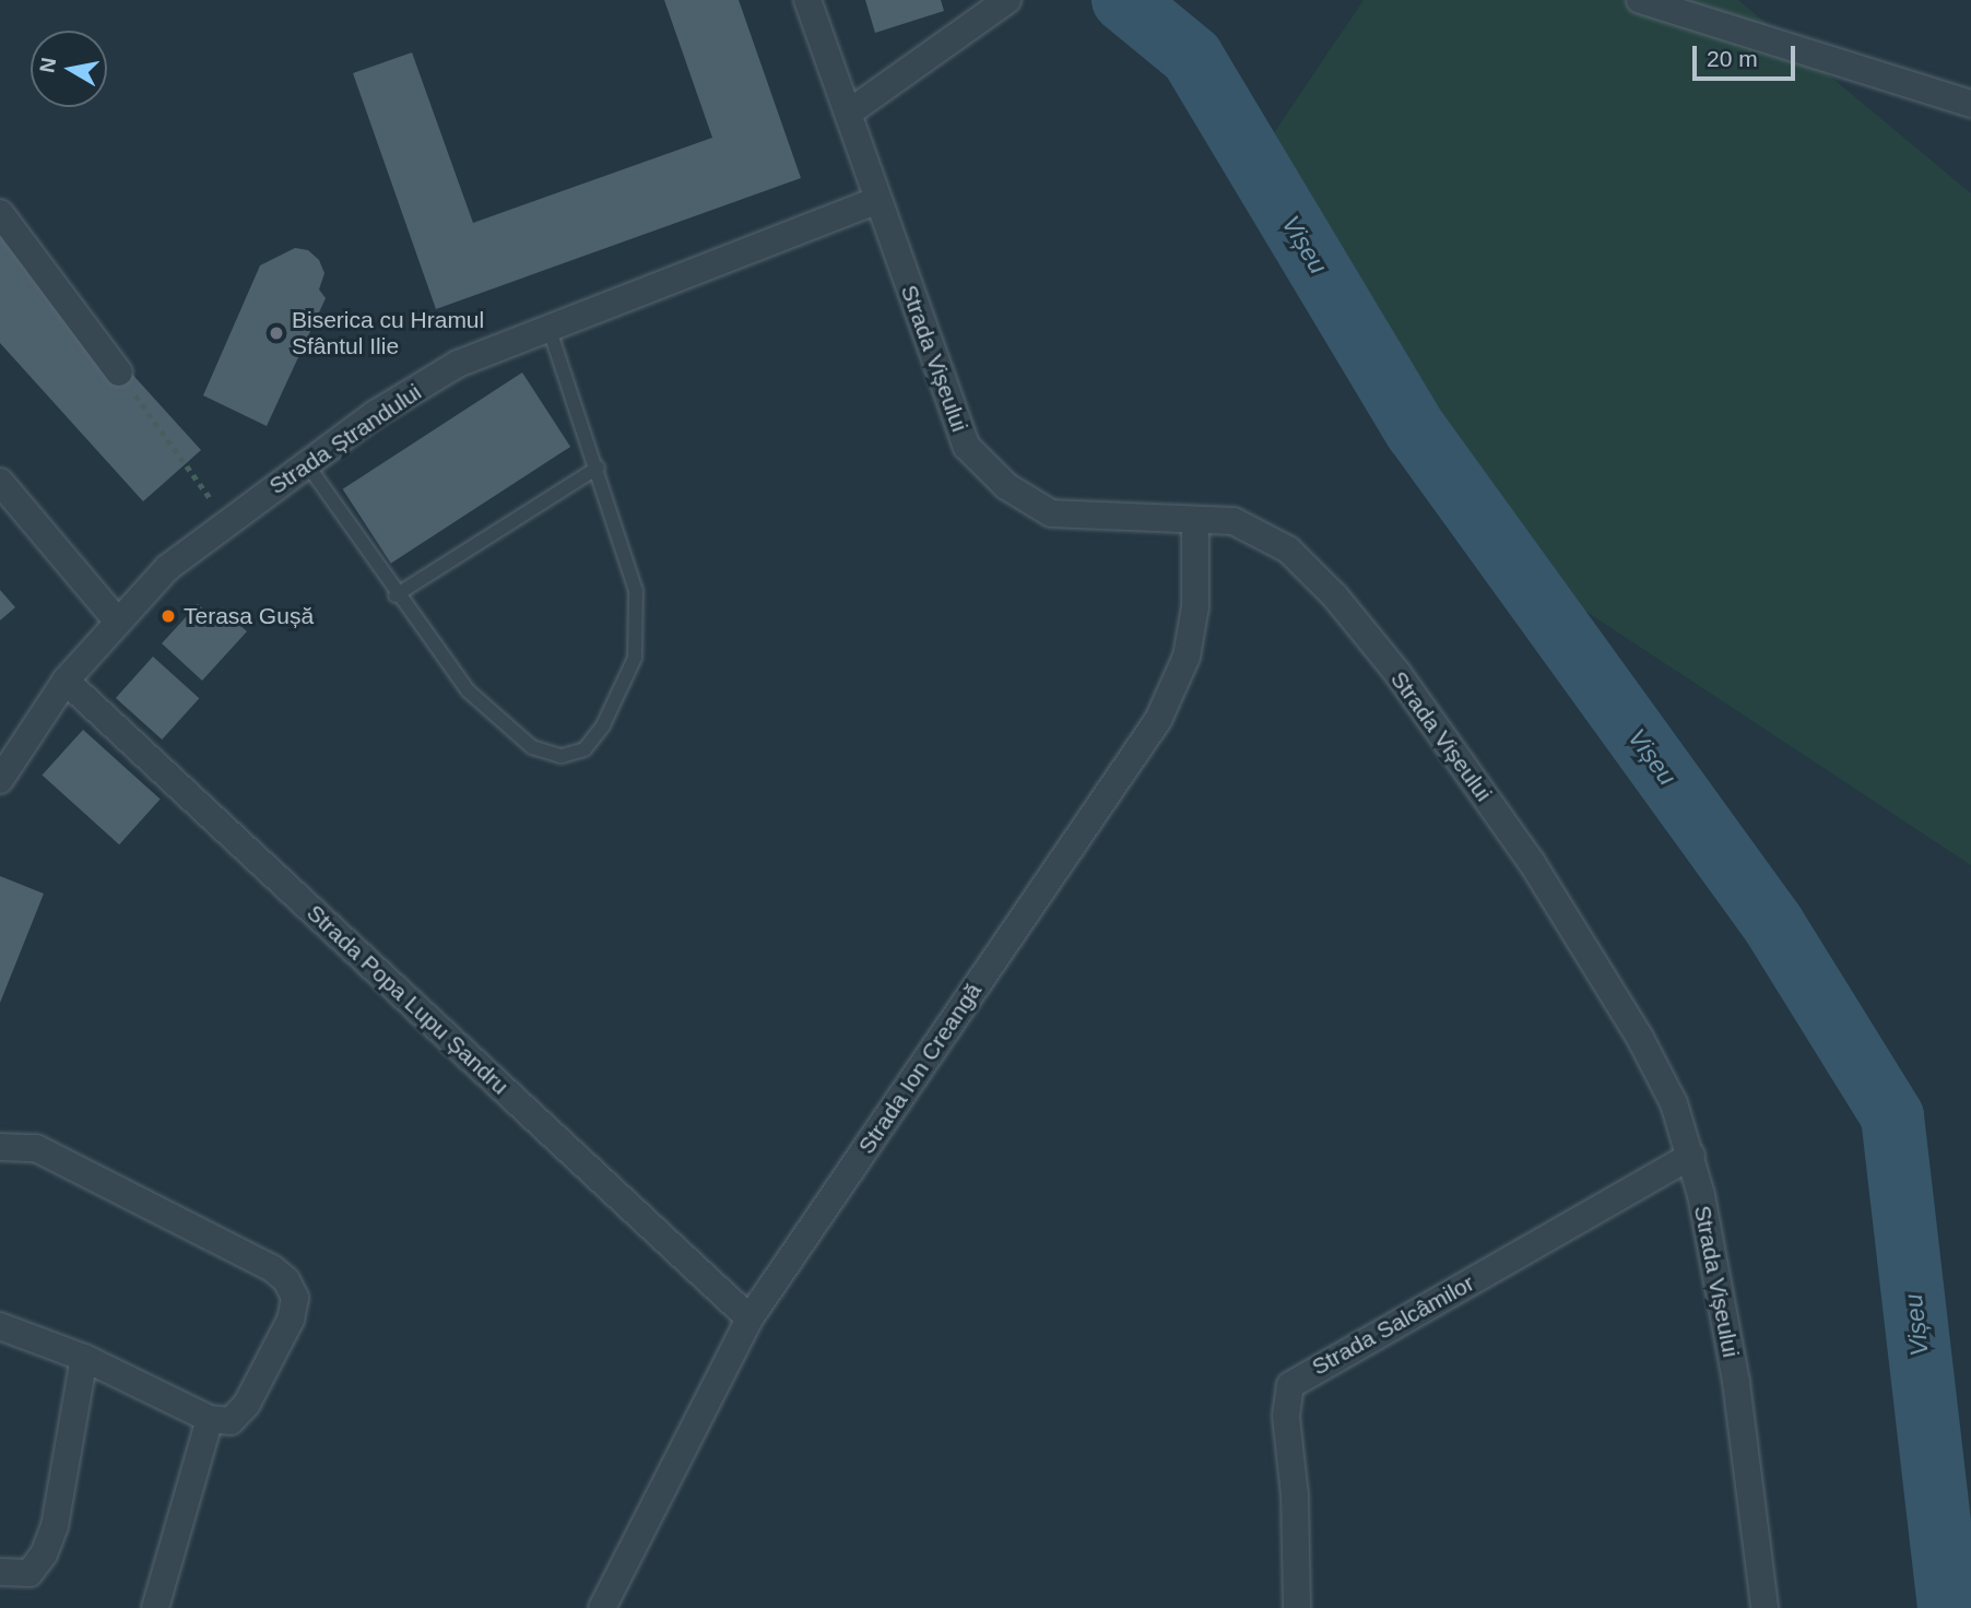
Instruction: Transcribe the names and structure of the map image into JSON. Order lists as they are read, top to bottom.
{
  "streets": {
    "street": [
      "Strada Vișeului",
      "Strada Ștrandului",
      "Strada Popa Lupu Șandru",
      "Strada Ion Creangă",
      "Strada Salcâmilor"
    ]
  },
  "crossings": [
    ["Strada Vișeului", "Strada Ștrandului"],
    ["Strada Vișeului", "Strada Ion Creangă"],
    ["Strada Vișeului", "Strada Salcâmilor"],
    ["Strada Ștrandului", "Strada Popa Lupu Șandru"],
    ["Strada Popa Lupu Șandru", "Strada Ion Creangă"]
  ],
  "water": ["Vișeu"],
  "places": ["Biserica cu Hramul Sfântul Ilie", "Terasa Gușă"],
  "scale_bar": "20 m",
  "north": "left"
}
